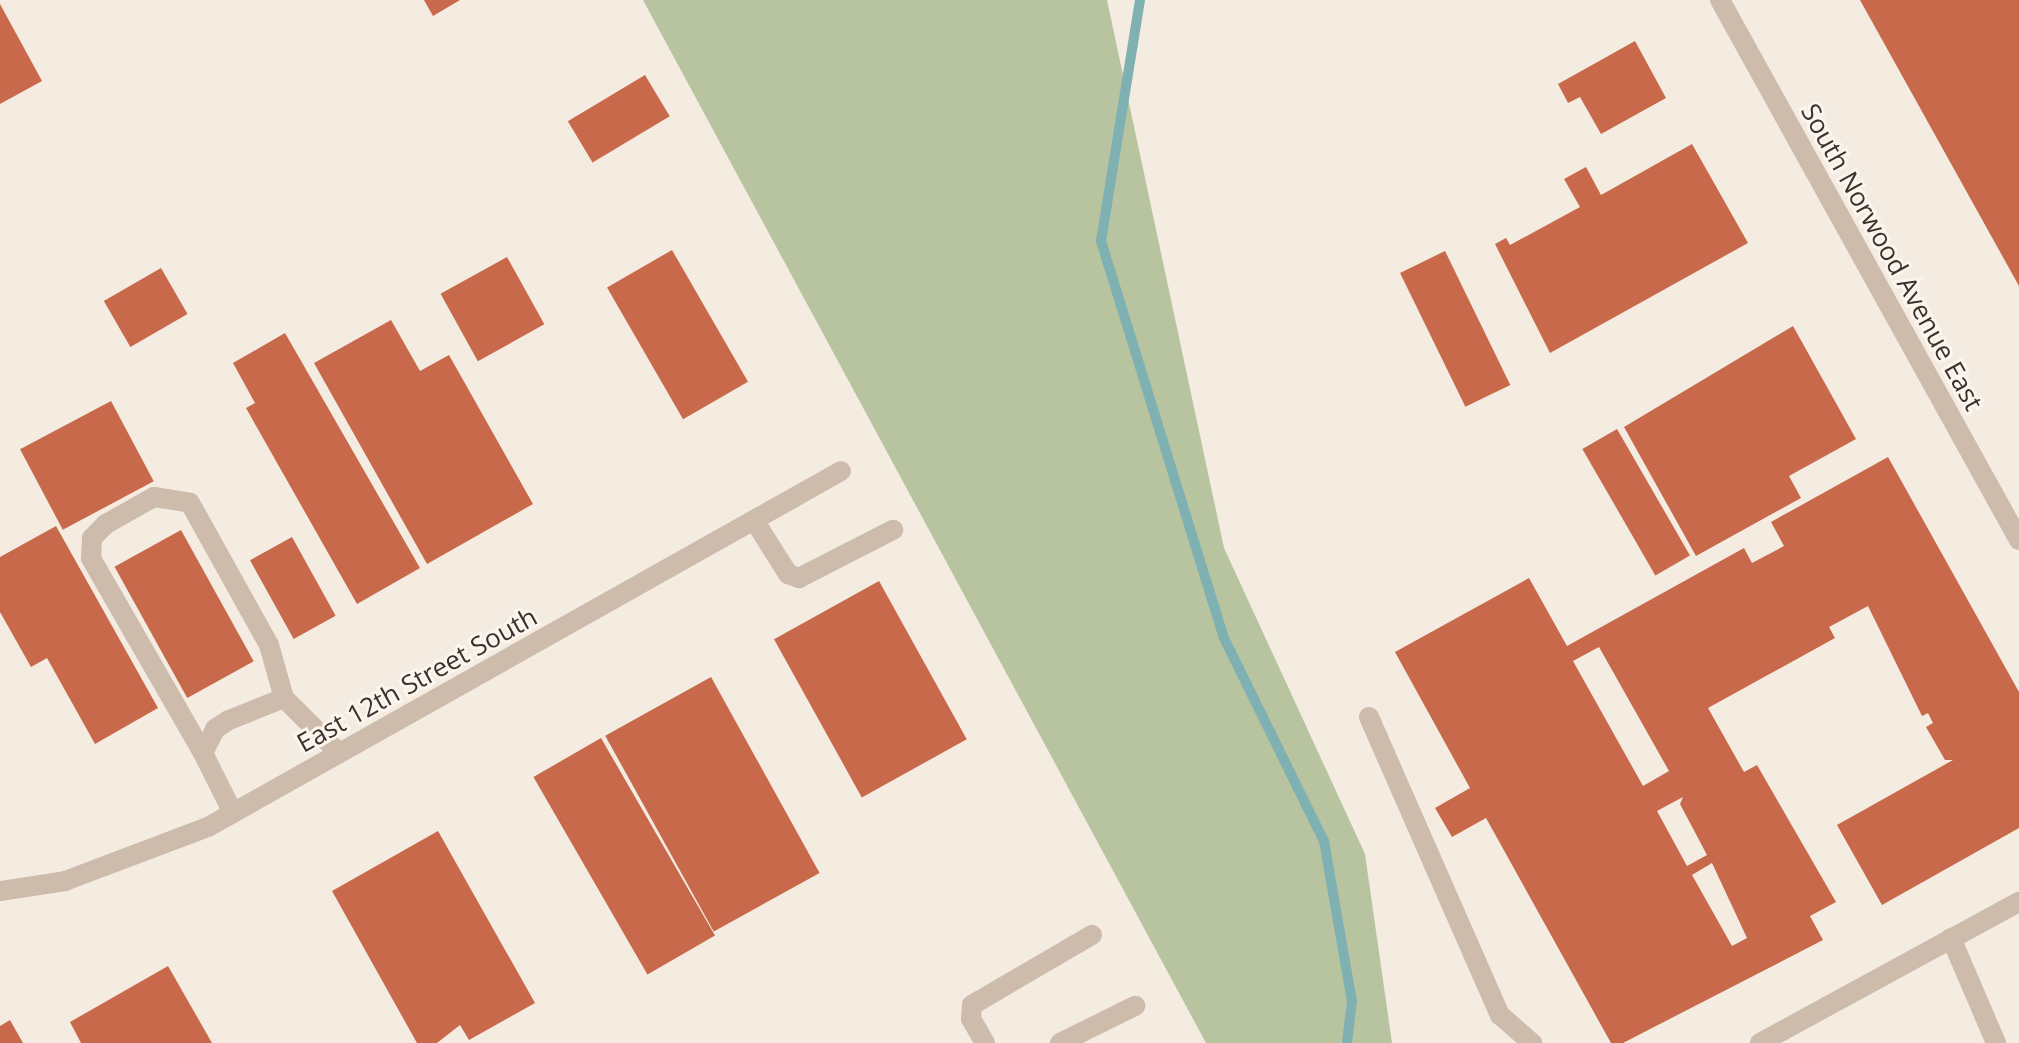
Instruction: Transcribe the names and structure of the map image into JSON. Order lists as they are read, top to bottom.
{
  "streets": {
    "street": ["South Norwood Avenue East", "East 12th Street South"]
  }
}
